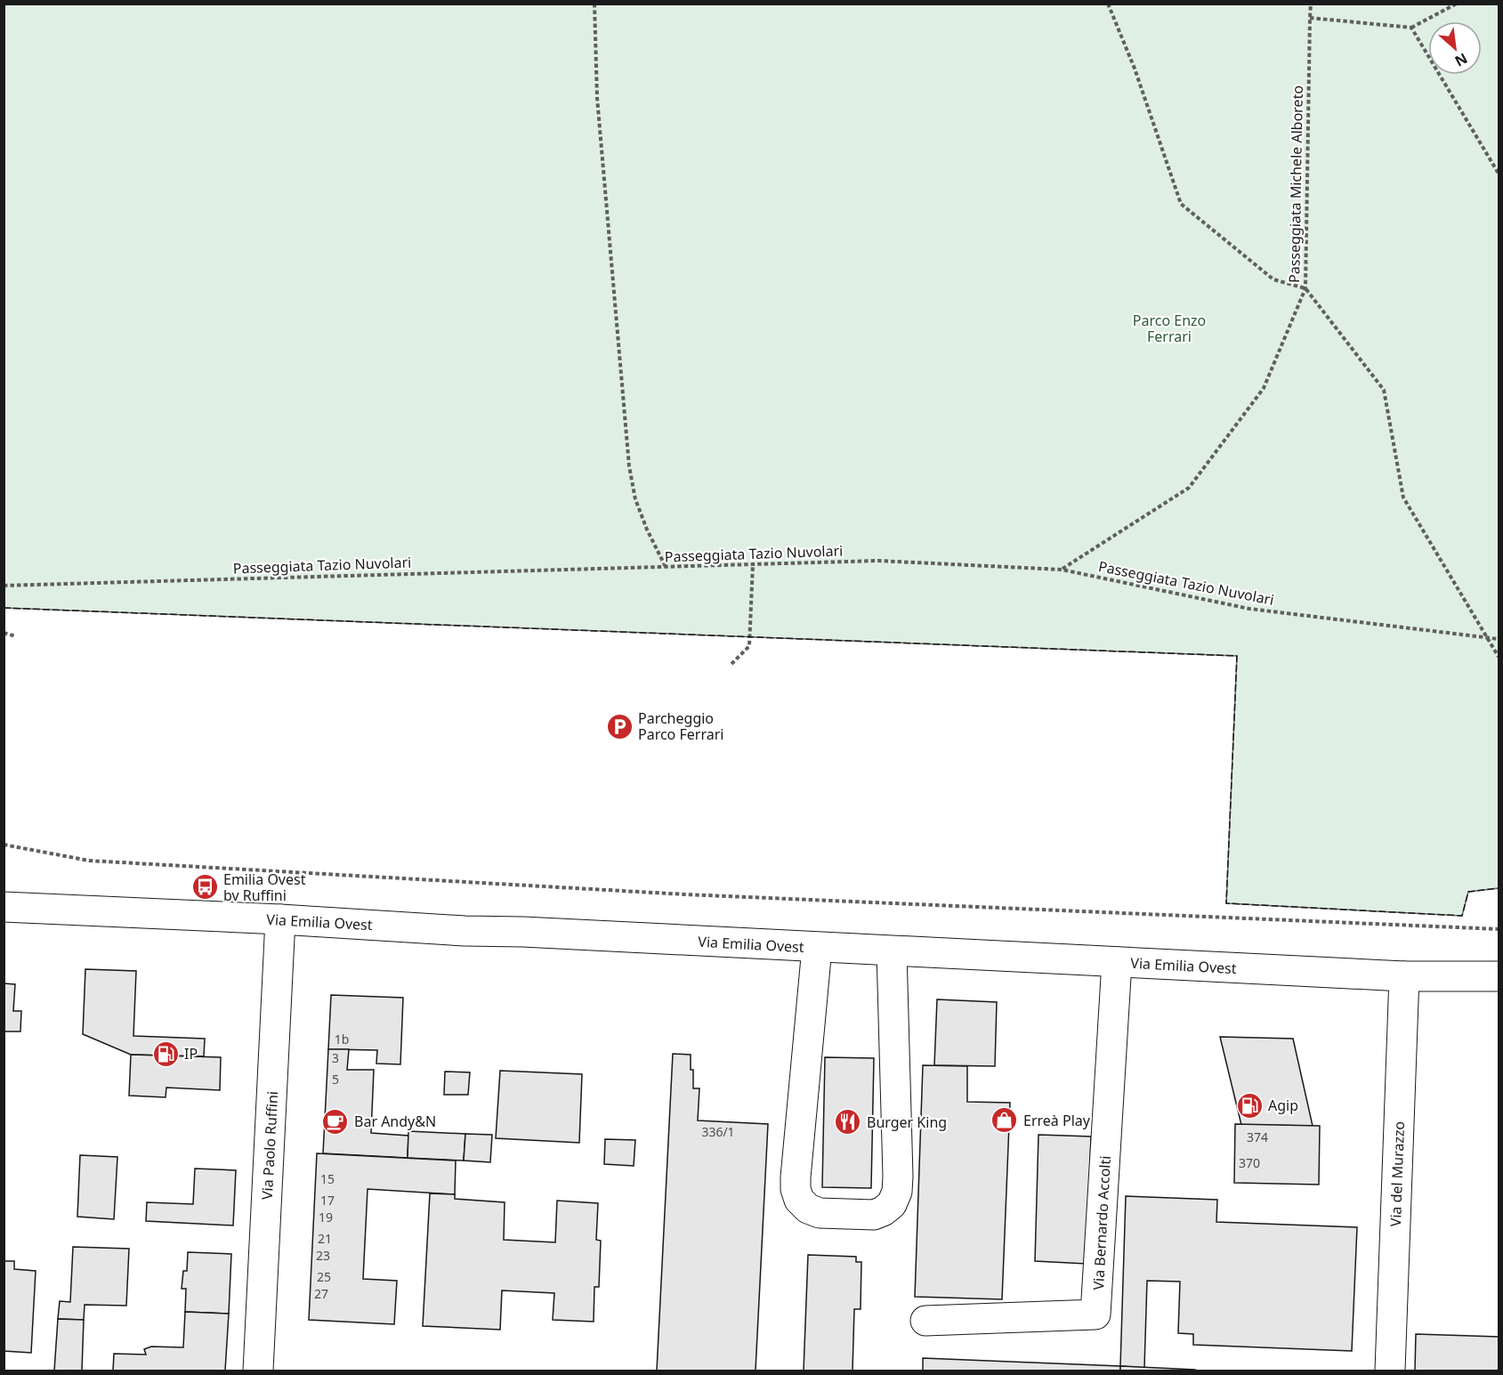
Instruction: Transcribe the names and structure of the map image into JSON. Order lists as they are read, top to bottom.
{
  "streets": {
    "main road": [
      "Via Emilia Ovest",
      "Via Paolo Ruffini",
      "Via del Murazzo",
      "Via Bernardo Accolti"
    ],
    "path": ["Passeggiata Michele Alboreto", "Passeggiata Tazio Nuvolari"]
  },
  "crossings": [
    ["Passeggiata Michele Alboreto", "Passeggiata Tazio Nuvolari"],
    ["Via Emilia Ovest", "Via Paolo Ruffini"],
    ["Via Emilia Ovest", "Via del Murazzo"],
    ["Via Emilia Ovest", "Via Bernardo Accolti"]
  ],
  "parks": ["Parco Enzo Ferrari"],
  "places": {
    "parking": ["Parcheggio Parco Ferrari"],
    "bus stop": ["Emilia Ovest bv Ruffini"],
    "fuel station": ["IP", "Agip"],
    "shop": ["Erreà Play"],
    "cafe": ["Bar Andy&N"],
    "restaurant": ["Burger King"]
  },
  "house_numbers": [
    "1b",
    "3",
    "5",
    "336/1",
    "374",
    "370",
    "15",
    "17",
    "19",
    "21",
    "23",
    "25",
    "27"
  ],
  "north": "bottom right"
}
